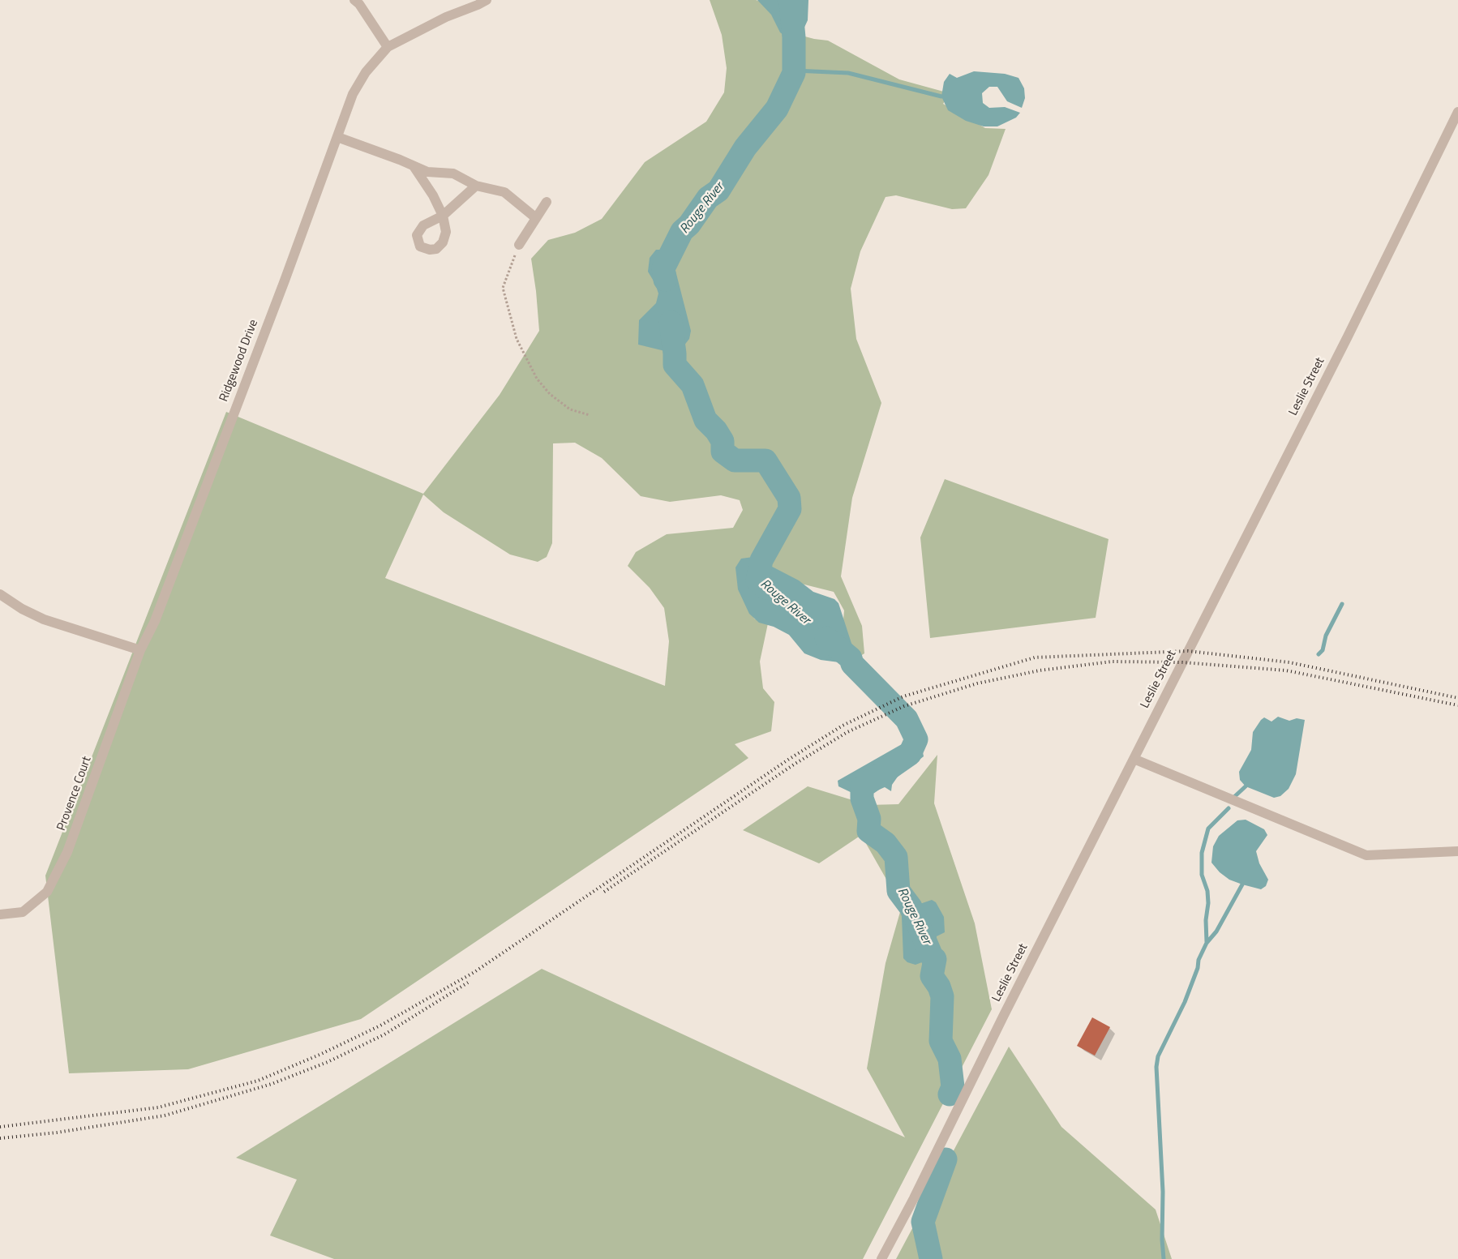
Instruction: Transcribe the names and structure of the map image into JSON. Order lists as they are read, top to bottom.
{
  "streets": {
    "street": ["Ridgewood Drive", "Leslie Street", "Provence Court"]
  },
  "crossings": [
    ["Ridgewood Drive", "Provence Court"]
  ],
  "water": ["Rouge River"]
}
